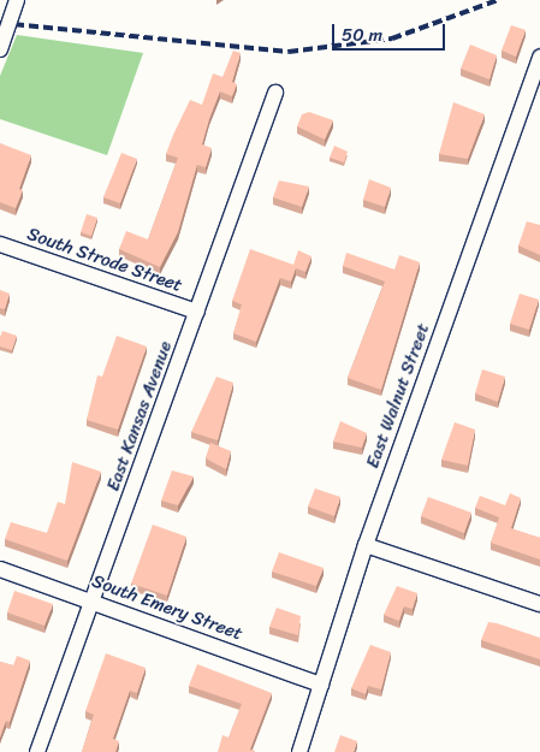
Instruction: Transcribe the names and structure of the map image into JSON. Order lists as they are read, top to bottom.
{
  "streets": {
    "street": [
      "South Strode Street",
      "East Walnut Street",
      "East Kansas Avenue",
      "South Emery Street"
    ]
  },
  "crossings": [
    ["South Strode Street", "East Kansas Avenue"],
    ["East Walnut Street", "South Emery Street"],
    ["East Kansas Avenue", "South Emery Street"]
  ],
  "scale_bar": "50 m"
}
